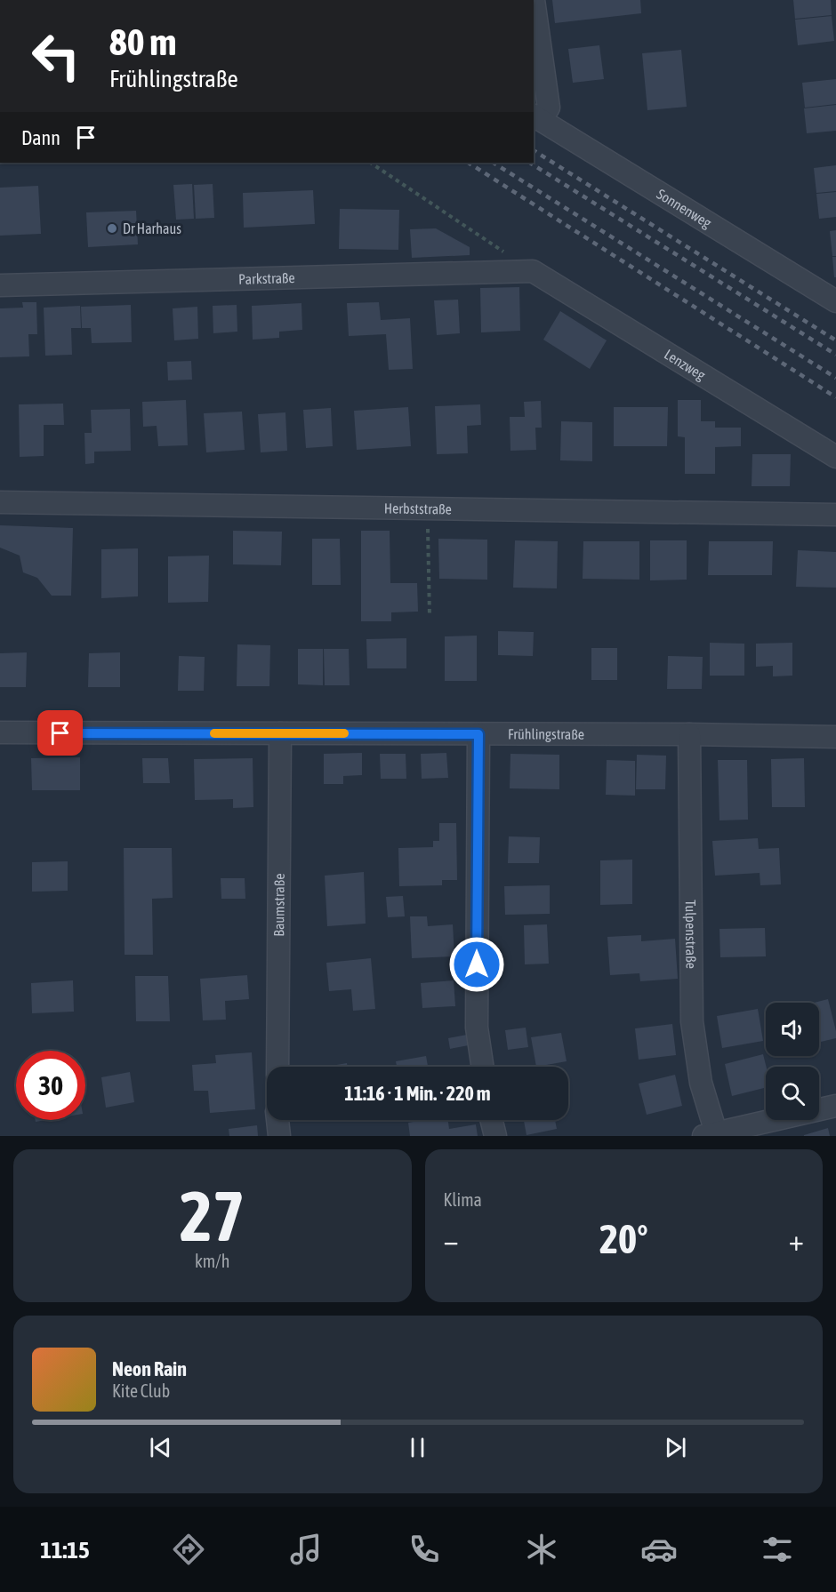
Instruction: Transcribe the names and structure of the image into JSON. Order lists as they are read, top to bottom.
{
  "streets": {
    "street": [
      "Sonnenweg",
      "Parkstraße",
      "Lenzweg",
      "Herbststraße",
      "Frühlingstraße",
      "Baumstraße",
      "Tulpenstraße"
    ]
  },
  "crossings": [
    ["Parkstraße", "Lenzweg"],
    ["Frühlingstraße", "Baumstraße"],
    ["Frühlingstraße", "Tulpenstraße"]
  ],
  "places": ["Dr Harhaus"],
  "page": {
    "turn": ["80 m", "Frühlingstraße"],
    "then": "Dann",
    "limit": "30",
    "trip": "11:16 · 1 Min. · 220 m",
    "tile": [
      ["27", "km/h"],
      "Klima"
    ],
    "heat": ["−", "20°", "+"],
    "song": ["Neon Rain", "Kite Club"],
    "tabs": "11:15"
  }
}
